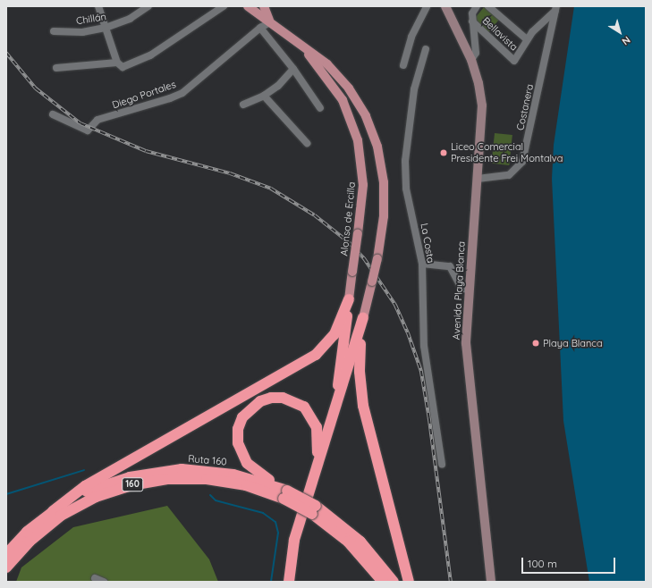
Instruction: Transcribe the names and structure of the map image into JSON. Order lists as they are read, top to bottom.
{
  "streets": {
    "highway": ["Ruta 160", "160"],
    "main road": ["Alonso de Ercilla"],
    "street": [
      "Chillán",
      "Bellavista",
      "Diego Portales",
      "Costanera",
      "La Costa",
      "Avenida Playa Blanca"
    ]
  },
  "crossings": [
    ["Costanera", "Avenida Playa Blanca"]
  ],
  "places": ["Liceo Comercial Presidente Frei Montalva", "Playa Blanca"],
  "scale_bar": "100 m",
  "north": "bottom right"
}
